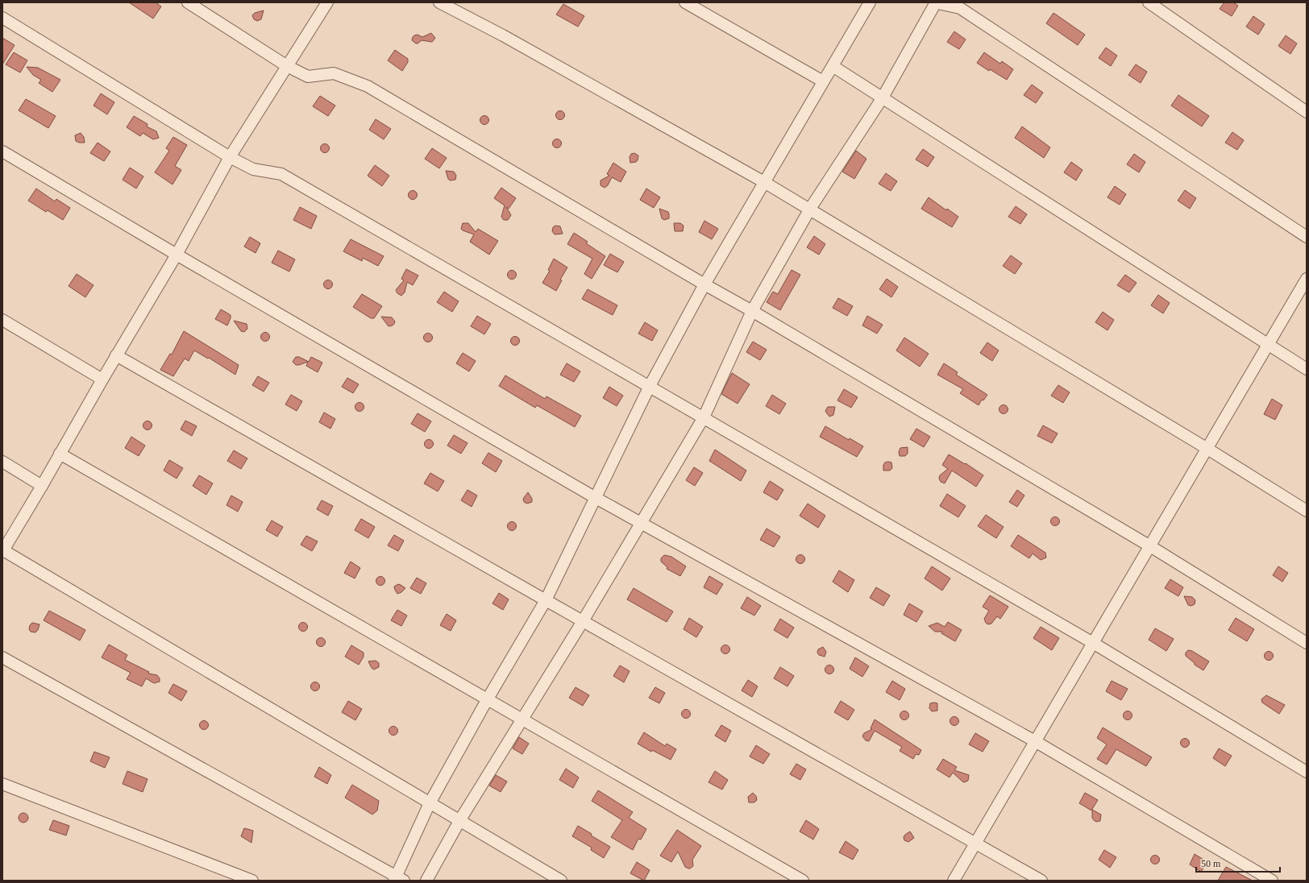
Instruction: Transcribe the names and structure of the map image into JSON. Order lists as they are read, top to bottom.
{
  "scale_bar": "50 m"
}
